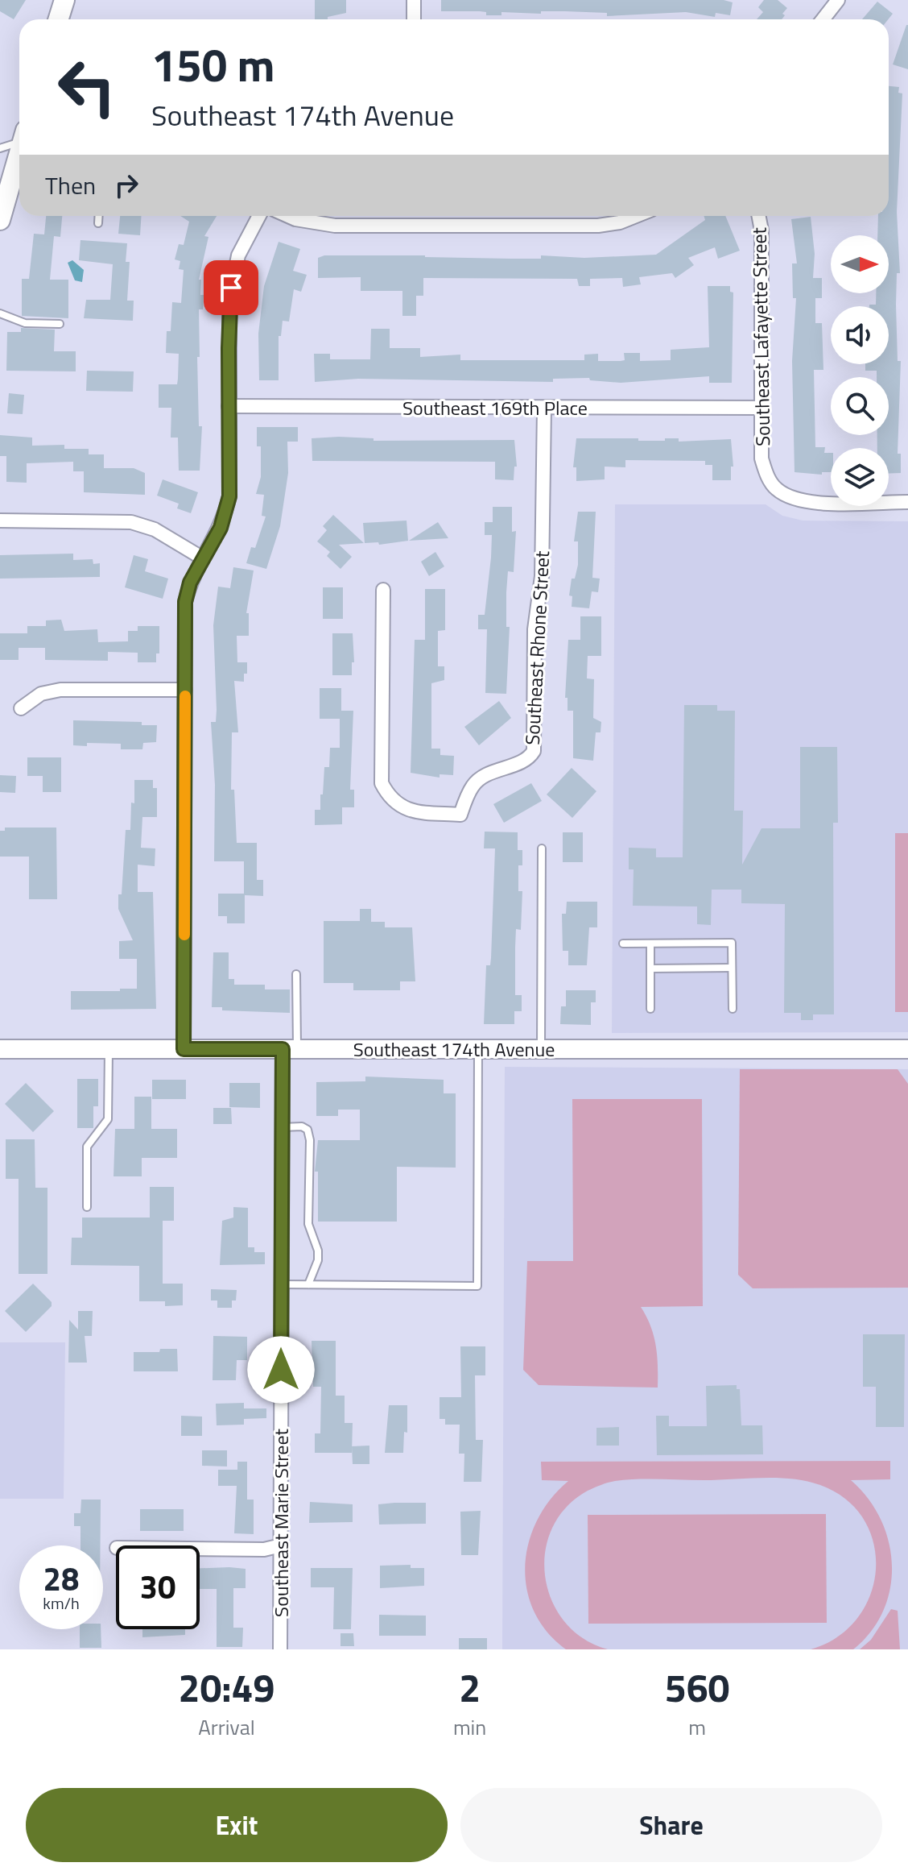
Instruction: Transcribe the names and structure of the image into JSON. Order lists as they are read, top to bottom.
{
  "streets": {
    "street": [
      "Southeast Lafayette Street",
      "Southeast 169th Place",
      "Southeast Rhone Street",
      "Southeast 174th Avenue",
      "Southeast Marie Street"
    ]
  },
  "crossings": [
    ["Southeast Lafayette Street", "Southeast 169th Place"],
    ["Southeast 169th Place", "Southeast Rhone Street"],
    ["Southeast 174th Avenue", "Southeast Marie Street"]
  ],
  "north": "right",
  "page": {
    "turn": ["150 m", "Southeast 174th Avenue"],
    "then": "Then",
    "speed": "28 km/h",
    "limit": "30",
    "eta": [
      "20:49",
      "Arrival",
      "2",
      "min",
      "560",
      "m"
    ],
    "buttons": ["Exit", "Share"]
  }
}
